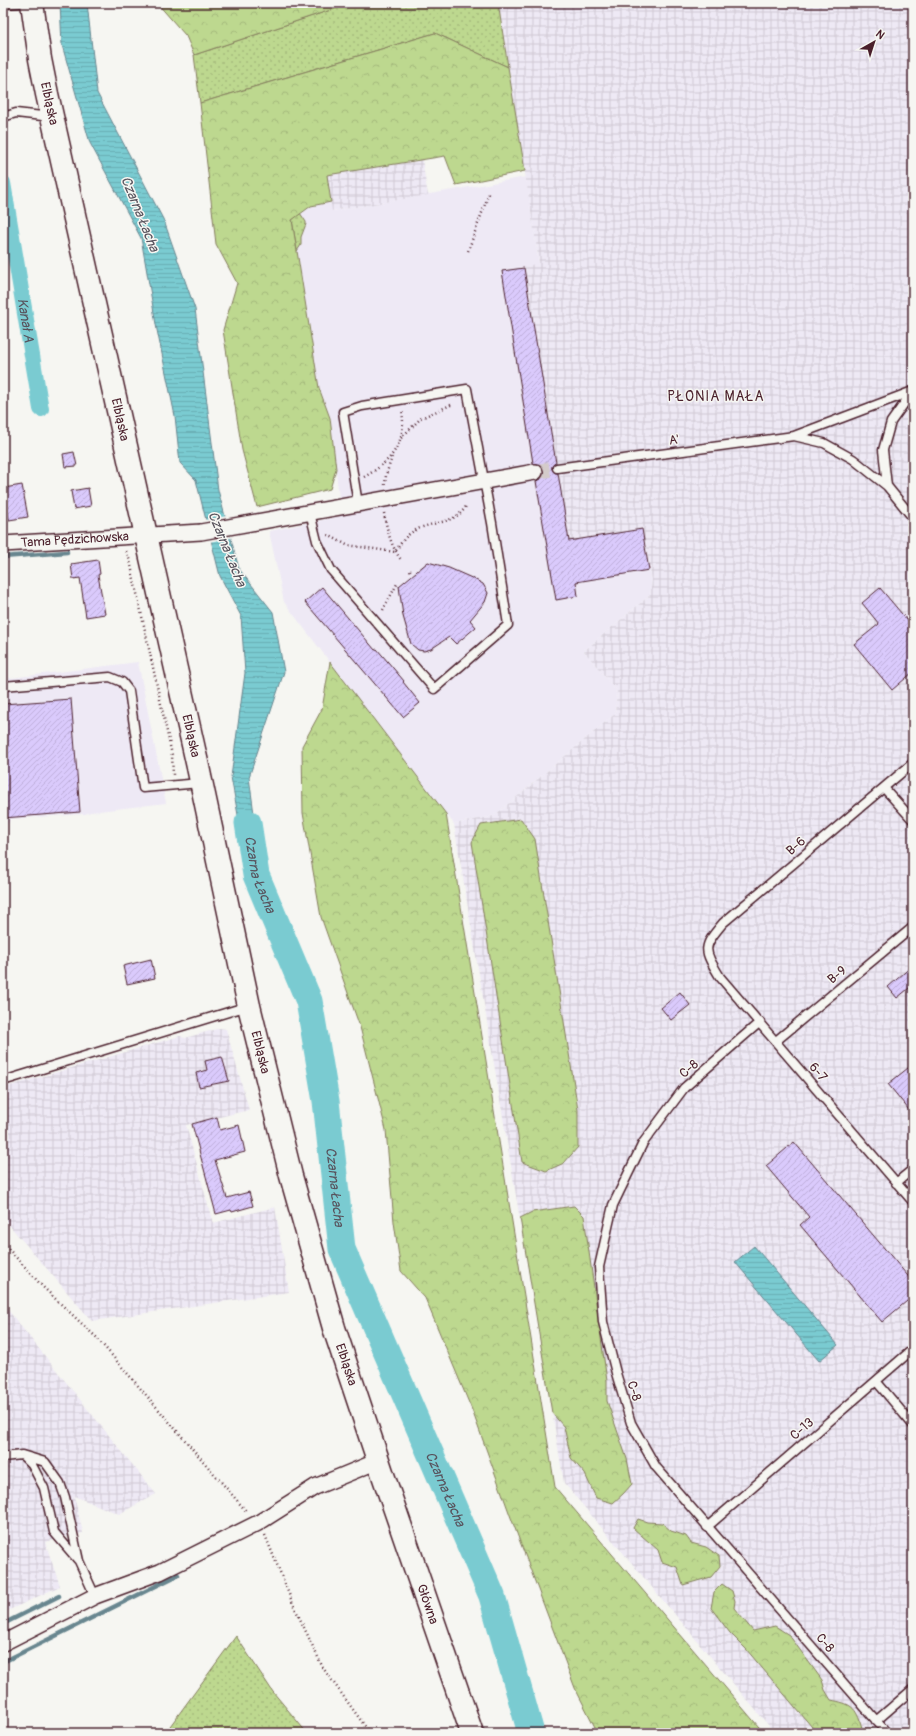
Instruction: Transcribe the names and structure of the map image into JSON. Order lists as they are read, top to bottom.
{
  "streets": {
    "main road": ["Elbląska", "Główna"],
    "street": ["Tama Pędzichowska"],
    "lane": [
      "A'",
      "B-6",
      "B-9",
      "C-8",
      "6-7",
      "C-13"
    ]
  },
  "crossings": [
    ["Elbląska", "Tama Pędzichowska"],
    ["Elbląska", "Główna"],
    ["B-6", "6-7"],
    ["B-9", "6-7"],
    ["C-8", "6-7"],
    ["C-8", "C-13"]
  ],
  "districts": ["PŁONIA MAŁA"],
  "water": ["Czarna Łacha", "Kanał A"],
  "north": "top right"
}
